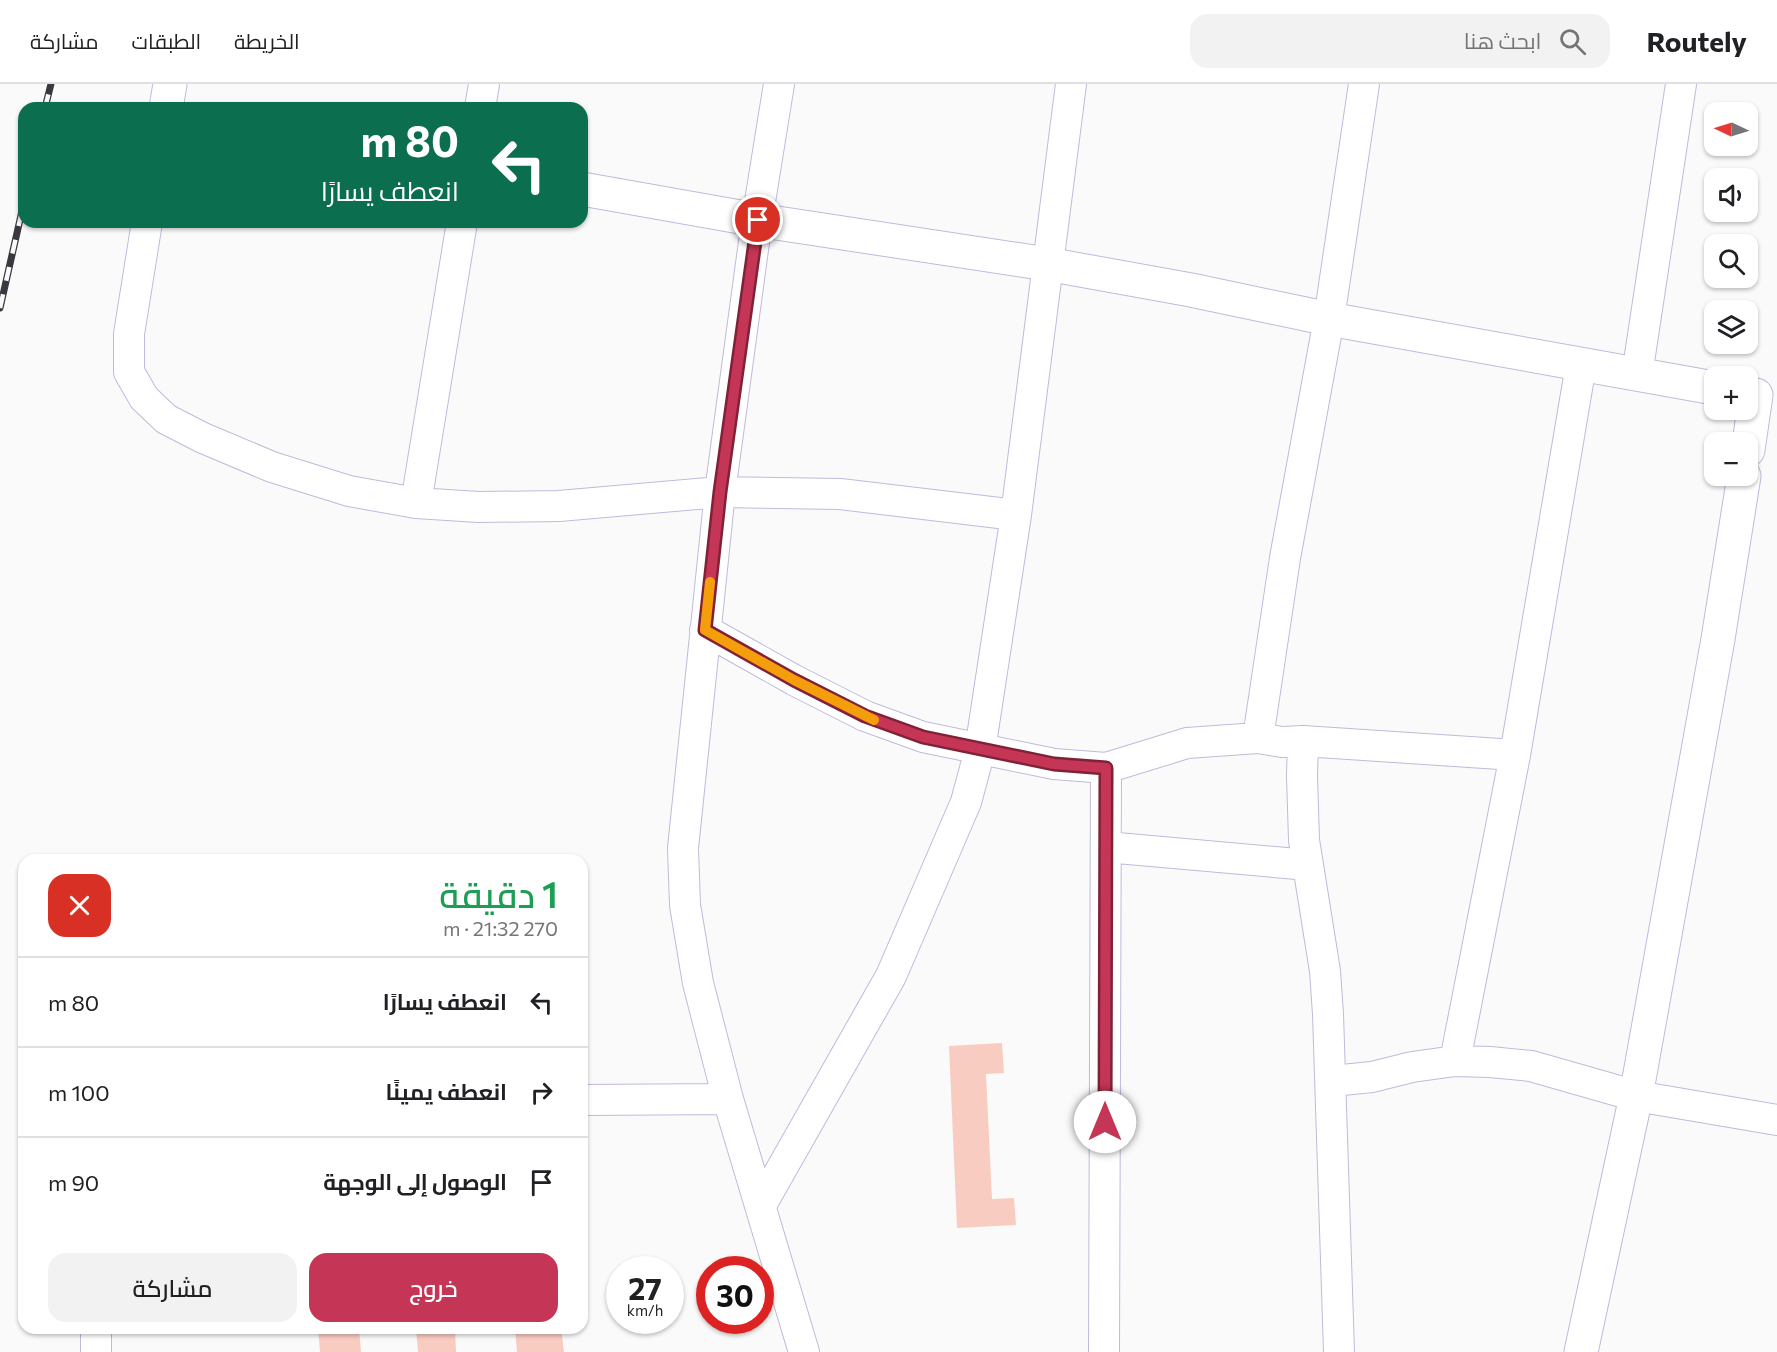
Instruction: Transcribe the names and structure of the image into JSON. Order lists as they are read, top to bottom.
{
  "north": "left",
  "page": {
    "header": "Routely",
    "search": "ابحث هنا",
    "nav": ["الخريطة", "الطبقات", "مشاركة"],
    "map_buttons": ["+", "−"],
    "turn": ["80 m", "انعطف يسارًا"],
    "heading": ["1 دقيقة", "270 m · 21:32"],
    "list": [
      {
        "name": "انعطف يسارًا",
        "value": "80 m"
      },
      {
        "name": "انعطف يمينًا",
        "value": "100 m"
      },
      {
        "name": "الوصول إلى الوجهة",
        "value": "90 m"
      }
    ],
    "buttons": ["خروج", "مشاركة"],
    "speed": "27 km/h",
    "limit": "30"
  }
}
